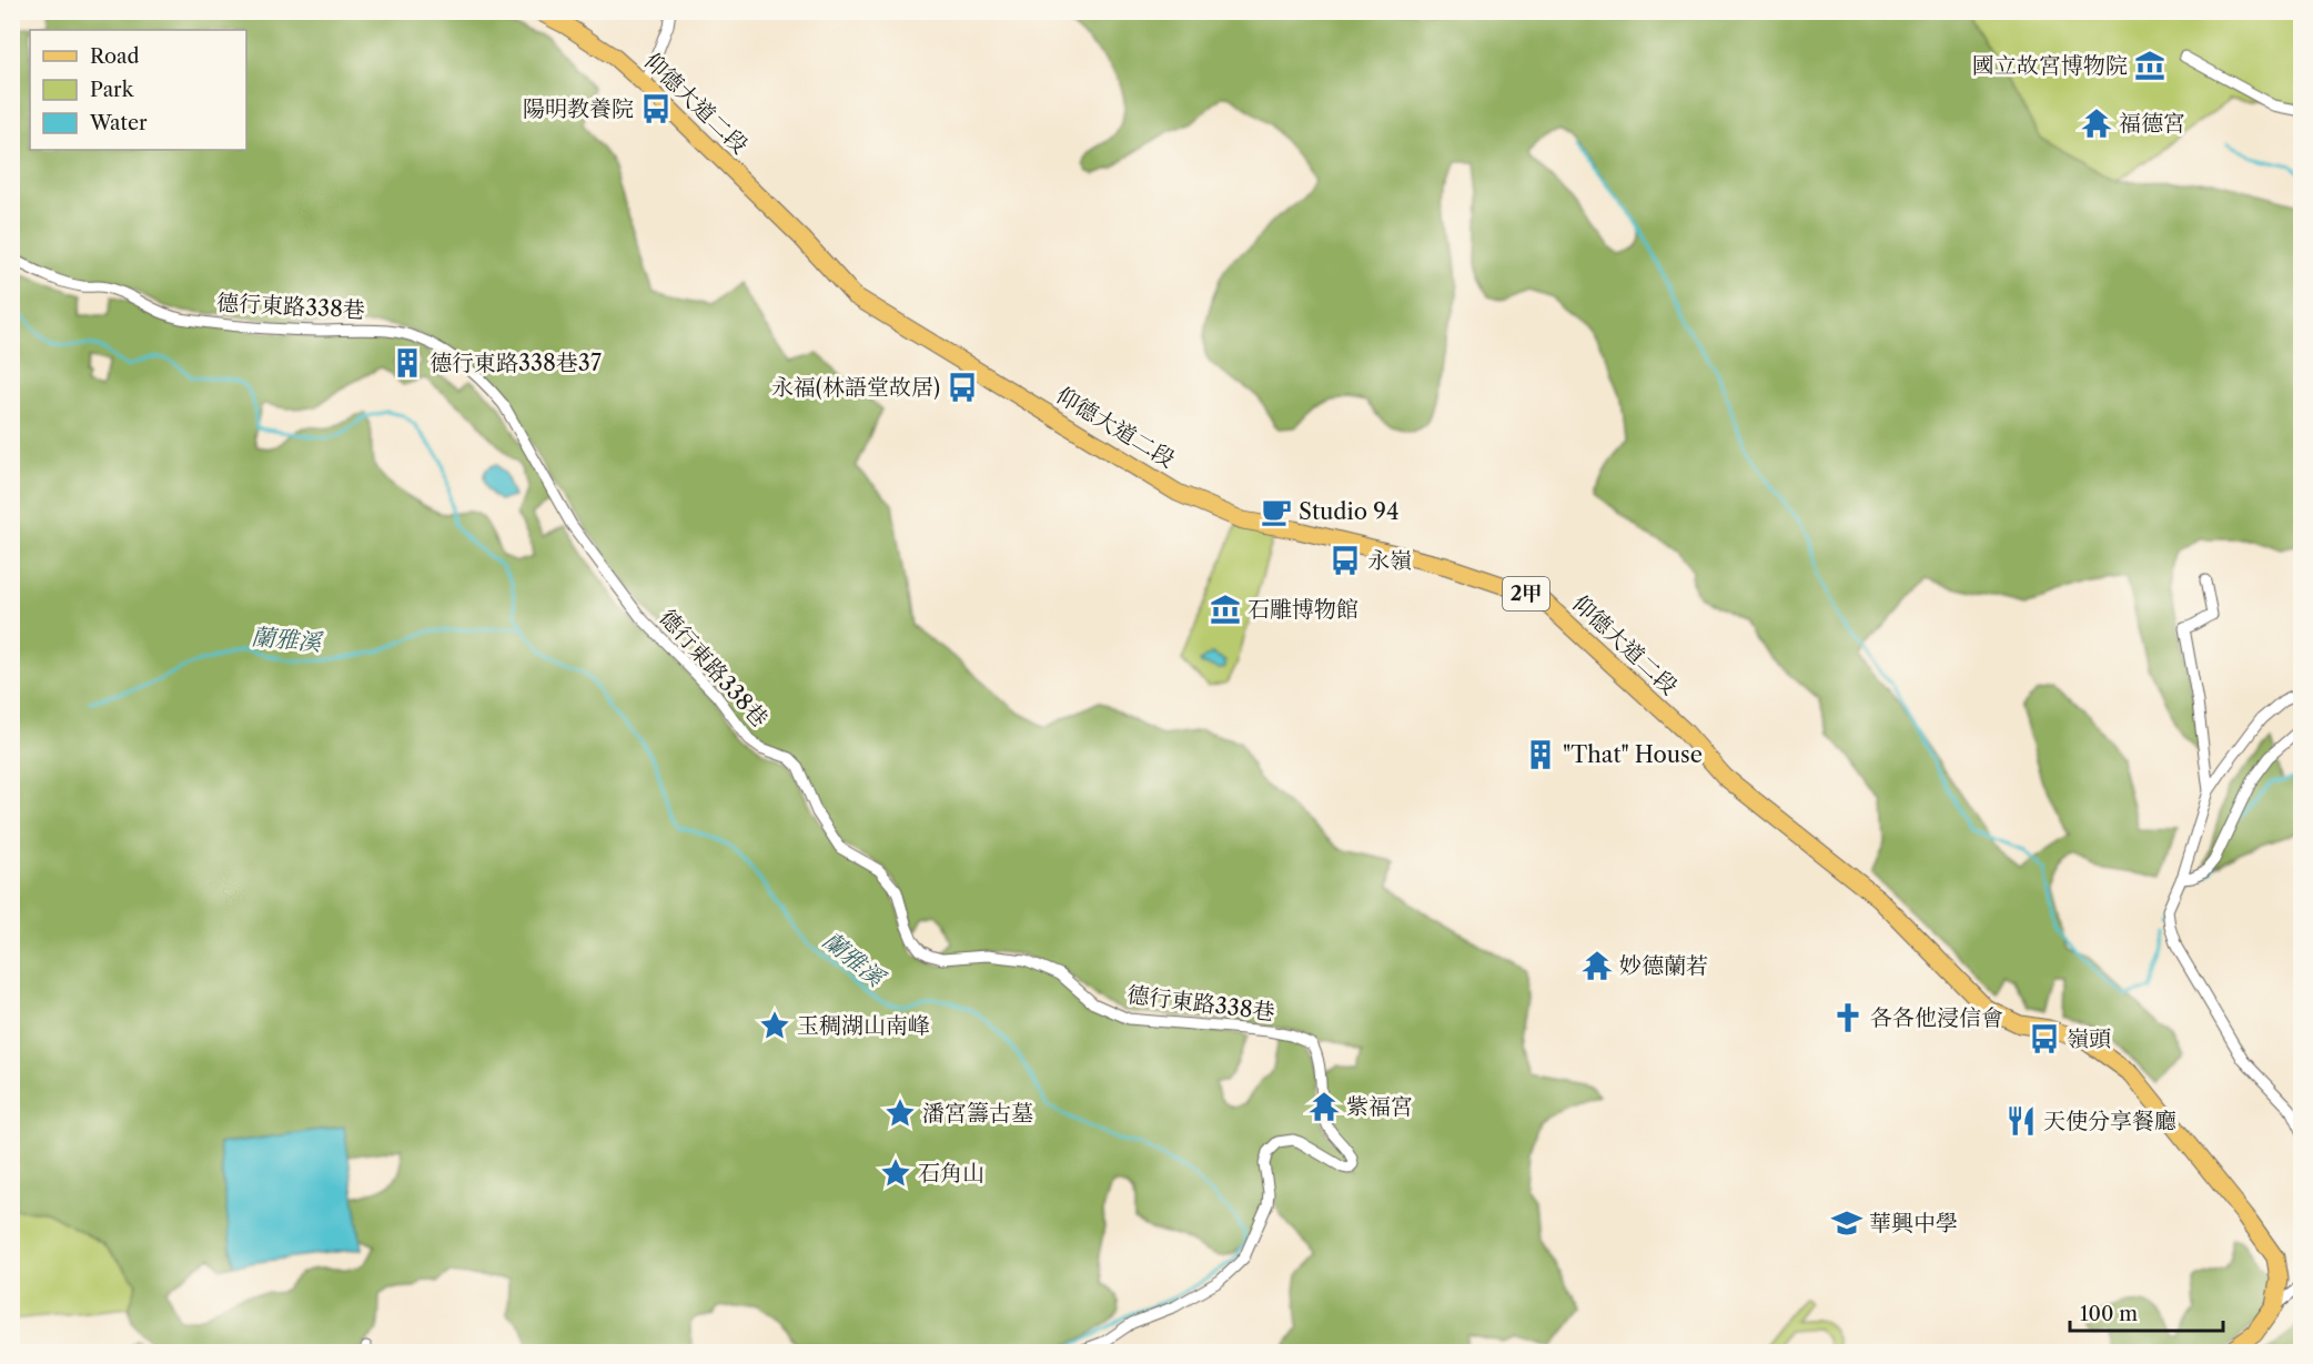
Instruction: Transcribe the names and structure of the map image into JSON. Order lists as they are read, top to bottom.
{
  "streets": {
    "main road": ["仰德大道二段", "2甲"],
    "street": ["德行東路338巷"]
  },
  "crossings": [
    ["仰德大道二段", "2甲"]
  ],
  "water": ["蘭雅溪"],
  "places": {
    "museum": ["國立故宮博物院", "石雕博物館"],
    "bus stop": [
      "陽明教養院",
      "永福(林語堂故居)",
      "永嶺",
      "嶺頭"
    ],
    "temple": ["福德宮", "妙德蘭若", "紫福宮"],
    "building": ["德行東路338巷37", "\"That\" House"],
    "cafe": ["Studio 94"],
    "church": ["各各他浸信會"],
    "place": ["玉稠湖山南峰", "潘宮籌古墓", "石角山"],
    "restaurant": ["天使分享餐廳"],
    "school or university": ["華興中學"]
  },
  "legend": ["Road", "Park", "Water"],
  "scale_bar": "100 m"
}
